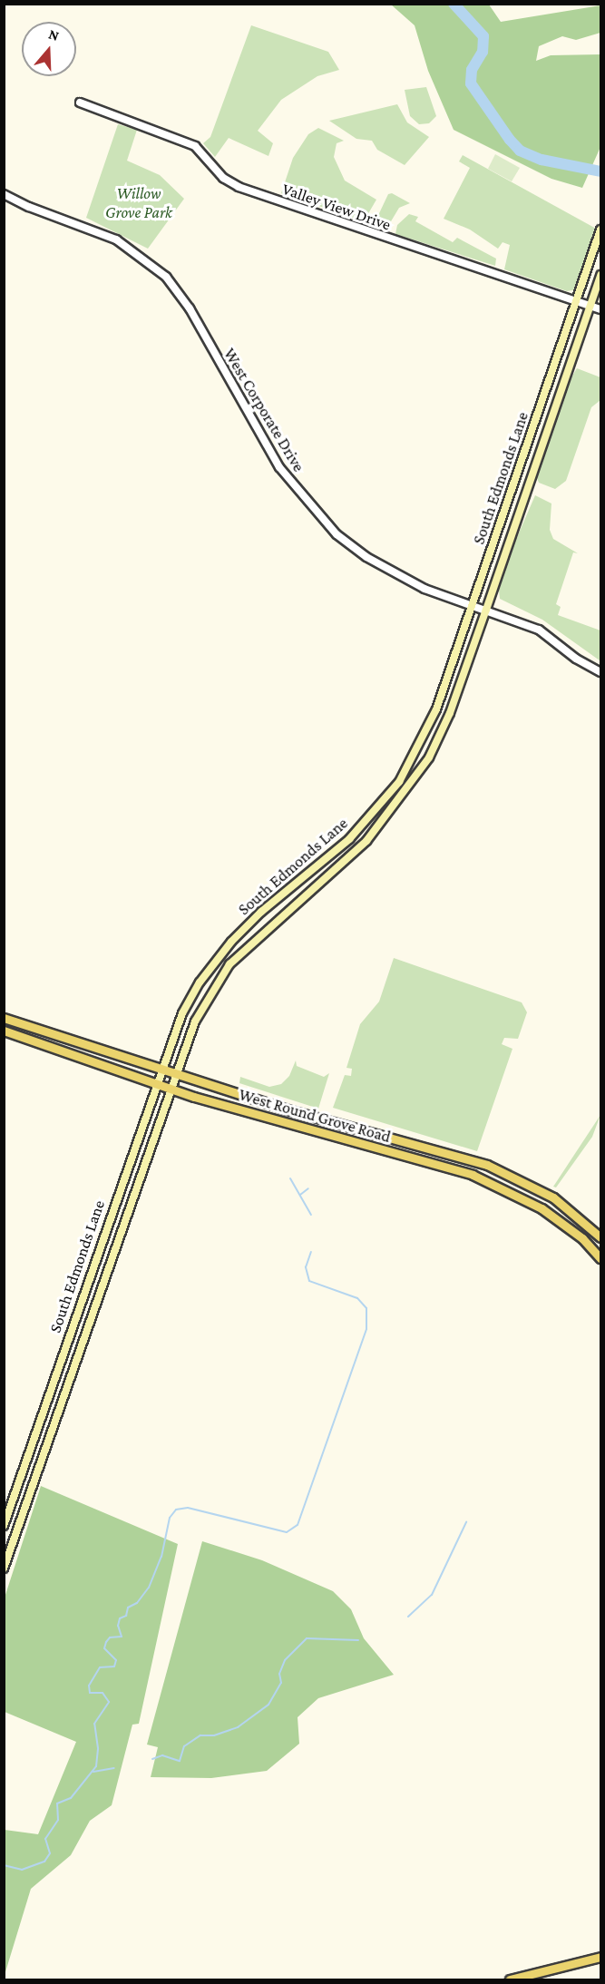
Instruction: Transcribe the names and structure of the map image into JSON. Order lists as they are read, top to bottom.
{
  "streets": {
    "main road": ["South Edmonds Lane", "West Round Grove Road"],
    "street": ["Valley View Drive", "West Corporate Drive"]
  },
  "crossings": [
    ["Valley View Drive", "South Edmonds Lane"],
    ["West Corporate Drive", "South Edmonds Lane"],
    ["South Edmonds Lane", "West Round Grove Road"]
  ],
  "parks": ["Willow Grove Park"],
  "north": "top"
}
